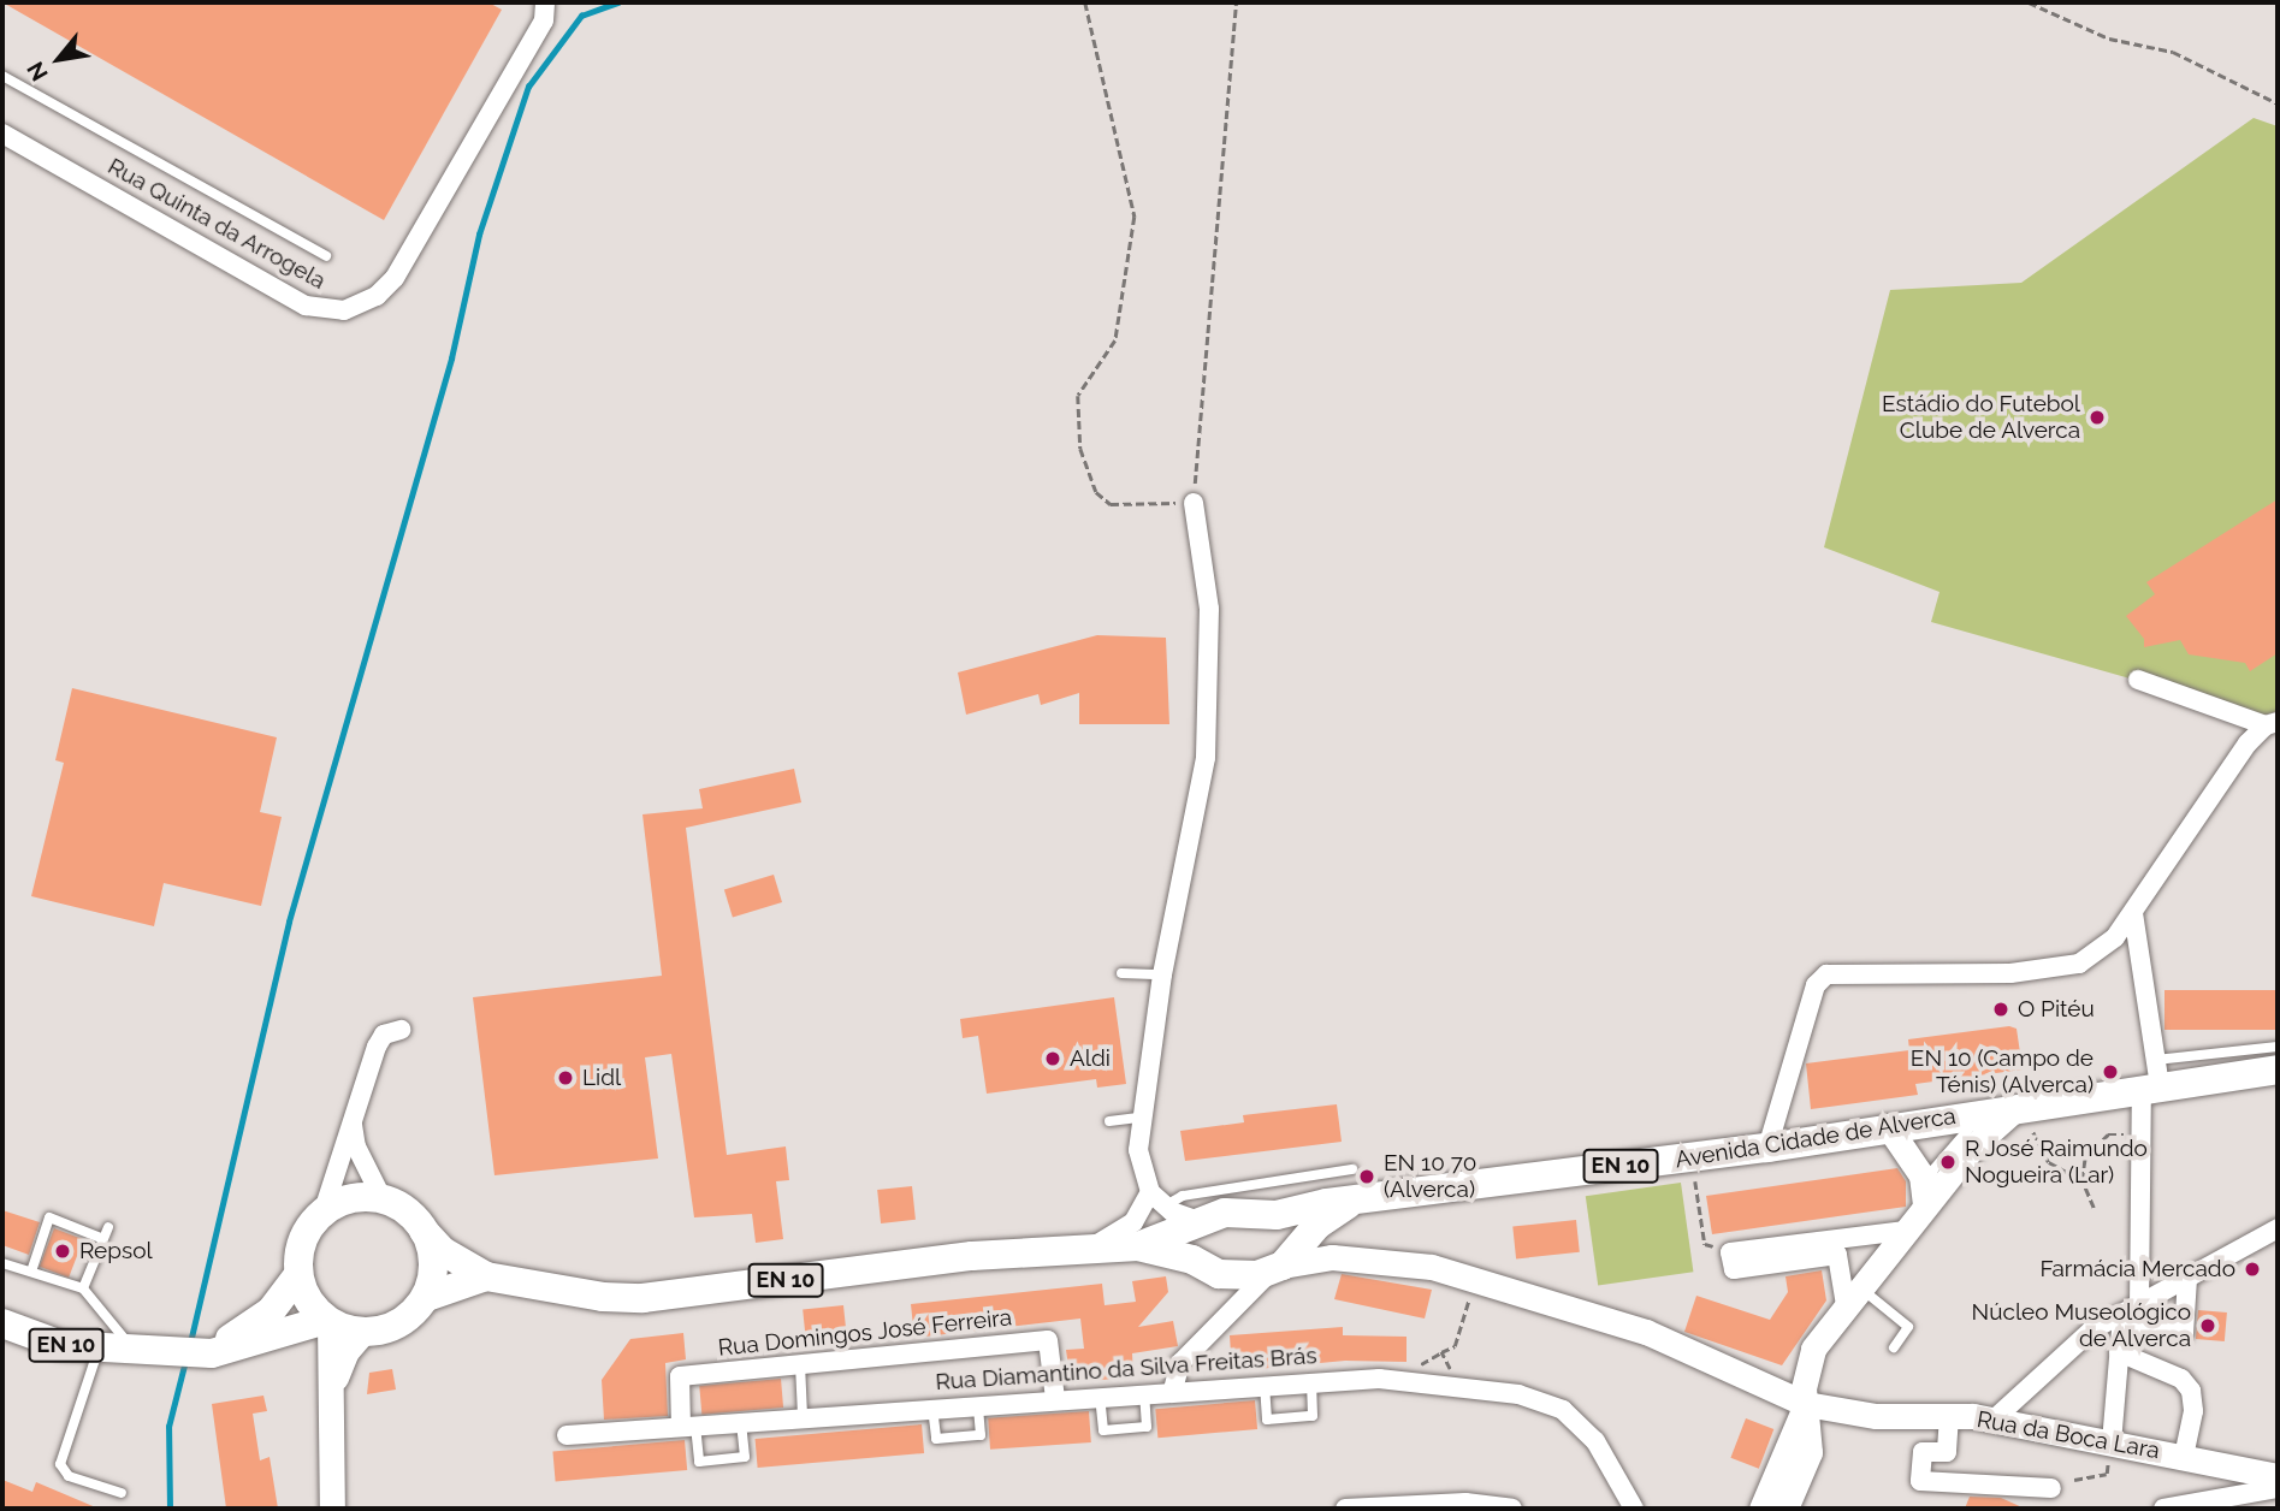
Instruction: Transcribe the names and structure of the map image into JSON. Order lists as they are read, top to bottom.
{
  "streets": {
    "main road": ["Avenida Cidade de Alverca", "EN 10", "Rua da Boca Lara"],
    "street": ["Rua Quinta da Arrogela", "Rua Domingos José Ferreira", "Rua Diamantino da Silva Freitas Brás"]
  },
  "crossings": [
    ["Avenida Cidade de Alverca", "EN 10"],
    ["Rua Domingos José Ferreira", "Rua Diamantino da Silva Freitas Brás"]
  ],
  "places": [
    "Estádio do Futebol Clube de Alverca",
    "O Pitéu",
    "Aldi",
    "EN 10 (Campo de Ténis) (Alverca)",
    "Lidl",
    "R José Raimundo Nogueira (Lar)",
    "EN 10 70 (Alverca)",
    "Repsol",
    "Farmácia Mercado",
    "Núcleo Museológico de Alverca"
  ],
  "north": "bottom left"
}
